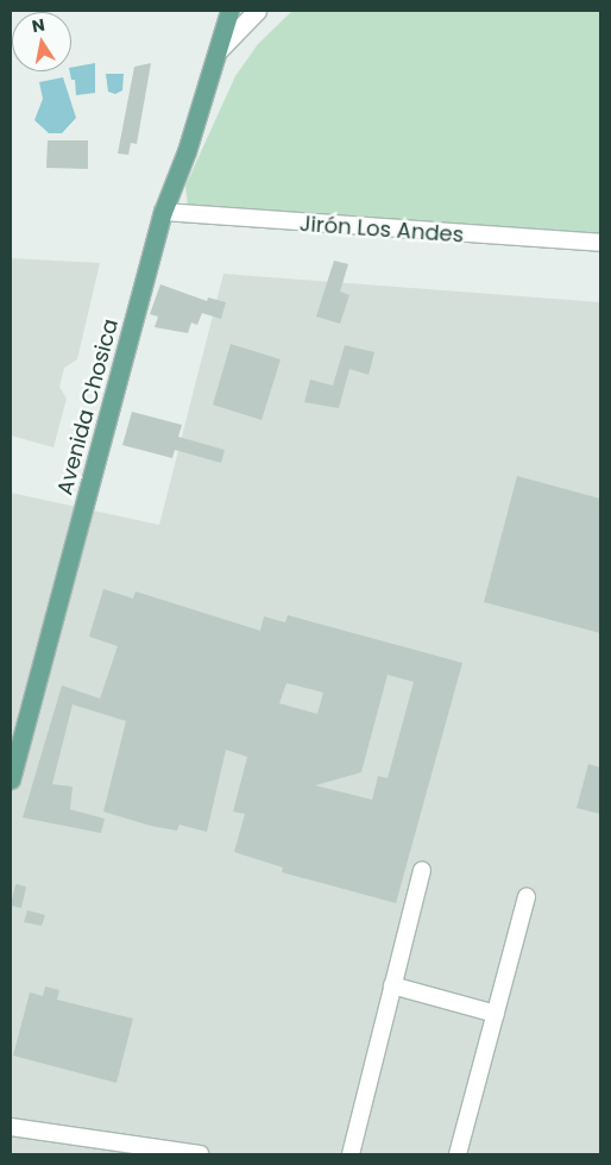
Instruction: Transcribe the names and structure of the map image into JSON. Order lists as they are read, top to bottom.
{
  "streets": {
    "main road": ["Avenida Chosica"],
    "street": ["Jirón Los Andes"]
  },
  "crossings": [
    ["Jirón Los Andes", "Avenida Chosica"]
  ],
  "north": "top"
}
